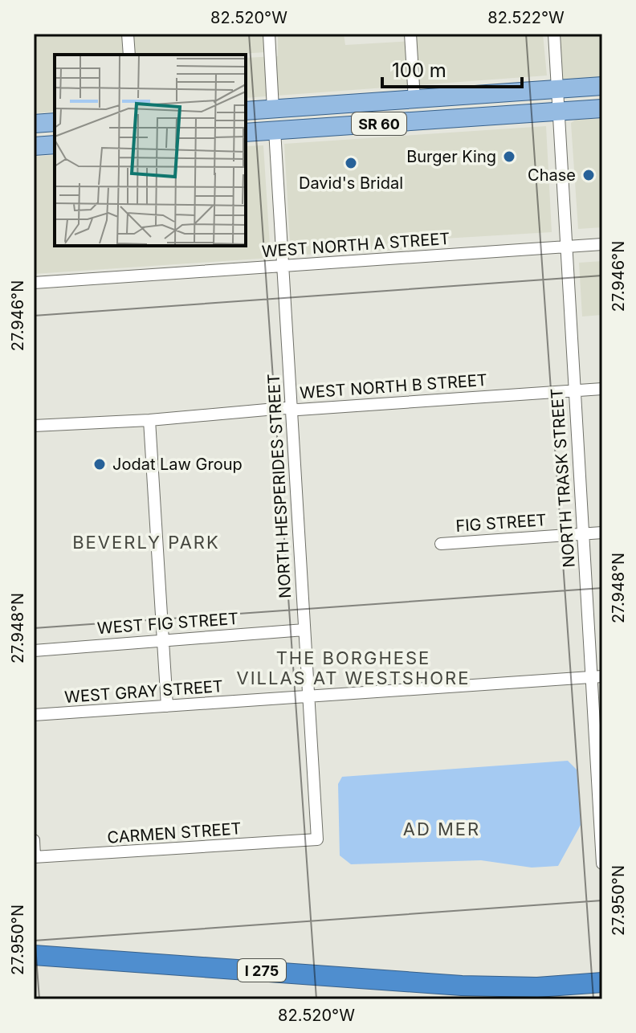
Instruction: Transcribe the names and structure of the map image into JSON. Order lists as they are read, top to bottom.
{
  "streets": {
    "highway": ["I 275"],
    "main road": ["SR 60"],
    "street": [
      "WEST NORTH A STREET",
      "WEST NORTH B STREET",
      "NORTH TRASK STREET",
      "NORTH HESPERIDES STREET",
      "FIG STREET",
      "WEST FIG STREET",
      "WEST GRAY STREET",
      "CARMEN STREET"
    ]
  },
  "crossings": [
    ["SR 60", "NORTH TRASK STREET"],
    ["SR 60", "NORTH HESPERIDES STREET"],
    ["WEST NORTH A STREET", "NORTH TRASK STREET"],
    ["WEST NORTH A STREET", "NORTH HESPERIDES STREET"],
    ["WEST NORTH B STREET", "NORTH TRASK STREET"],
    ["WEST NORTH B STREET", "NORTH HESPERIDES STREET"],
    ["NORTH TRASK STREET", "FIG STREET"],
    ["NORTH TRASK STREET", "WEST GRAY STREET"],
    ["NORTH HESPERIDES STREET", "WEST FIG STREET"],
    ["NORTH HESPERIDES STREET", "WEST GRAY STREET"],
    ["NORTH HESPERIDES STREET", "CARMEN STREET"]
  ],
  "districts": ["BEVERLY PARK", "THE BORGHESE VILLAS AT WESTSHORE", "AD MER"],
  "places": [
    "Burger King",
    "David's Bridal",
    "Chase",
    "Jodat Law Group"
  ],
  "scale_bar": "100 m",
  "coordinates": [
    "82.520°W",
    "82.522°W",
    "27.946°N",
    "27.948°N",
    "27.950°N"
  ]
}
